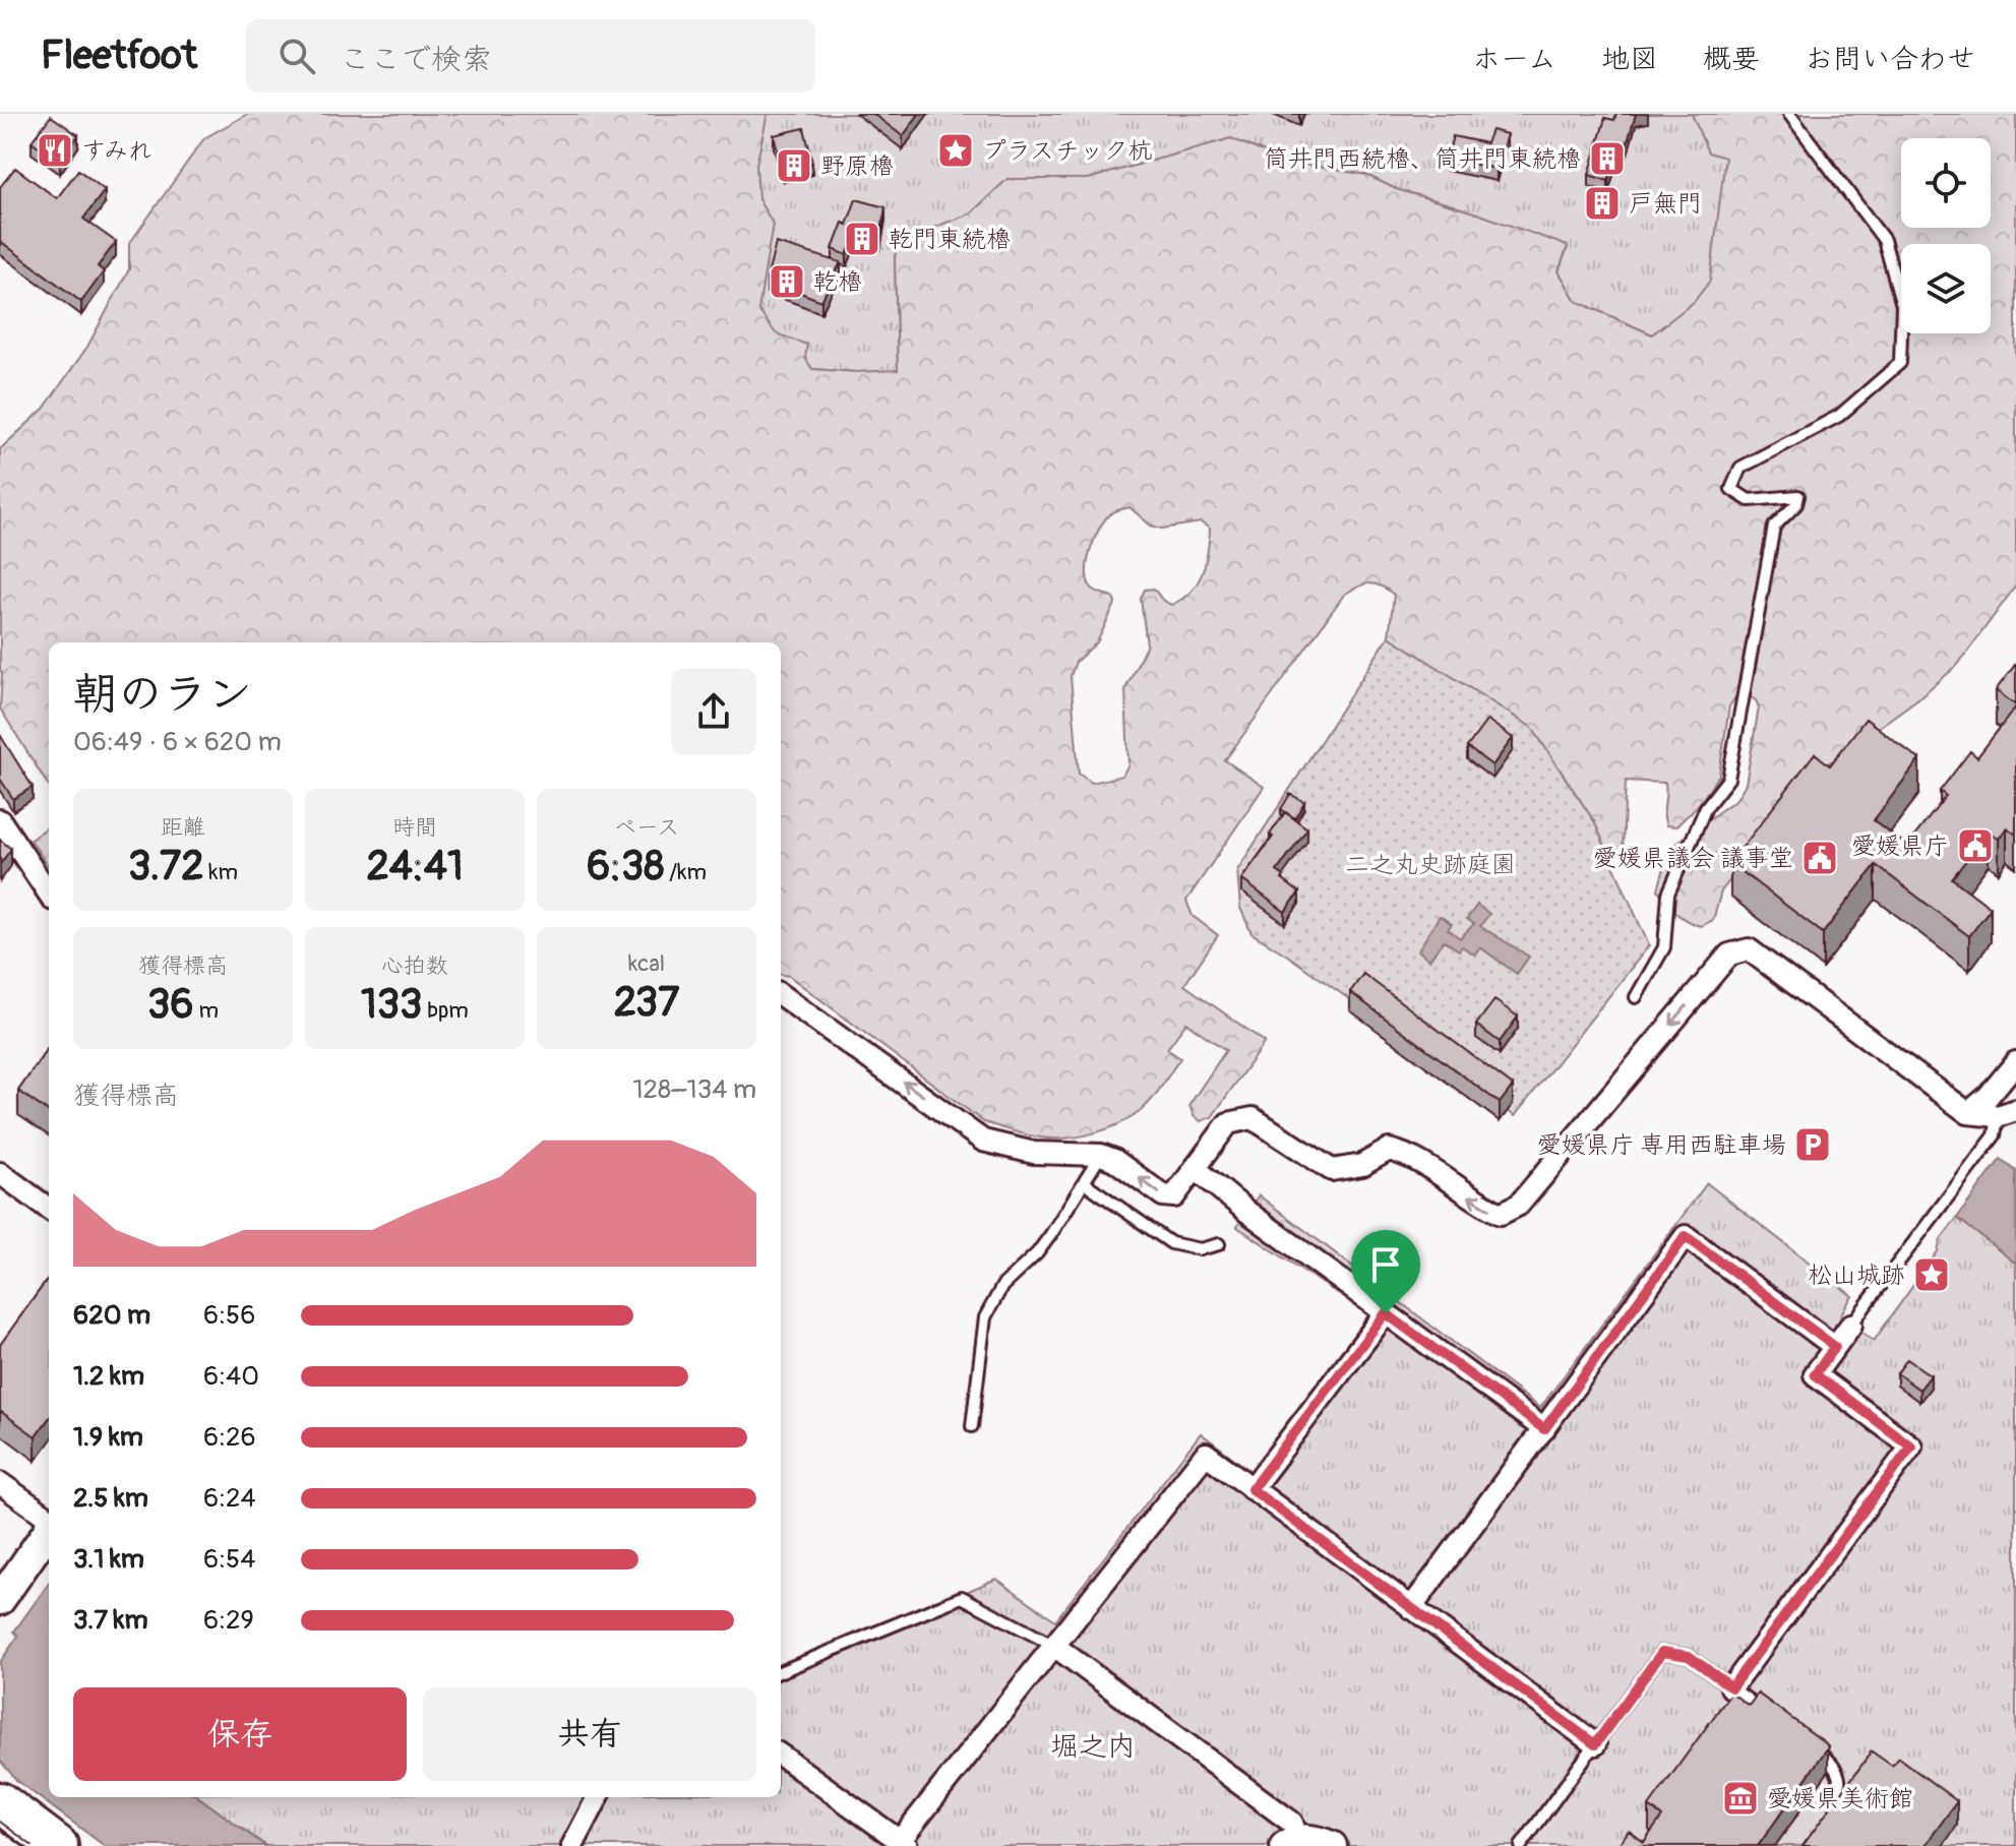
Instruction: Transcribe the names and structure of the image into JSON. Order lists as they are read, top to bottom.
{
  "districts": ["堀之内"],
  "parks": ["二之丸史跡庭園"],
  "places": {
    "restaurant": ["すみれ"],
    "place": ["プラスチック杭", "松山城跡"],
    "building": [
      "筒井門西続櫓、筒井門東続櫓",
      "野原櫓",
      "戸無門",
      "乾門東続櫓",
      "乾櫓"
    ],
    "public building": ["愛媛県庁", "愛媛県議会 議事堂"],
    "parking": ["愛媛県庁 専用西駐車場"],
    "museum": ["愛媛県美術館"]
  },
  "page": {
    "header": "Fleetfoot",
    "search": "ここで検索",
    "nav": [
      "ホーム",
      "地図",
      "概要",
      "お問い合わせ"
    ],
    "heading": ["朝のラン", "06:49 · 6 × 620 m"],
    "stats": [
      ["距離", "3.72 km"],
      ["時間", "24:41"],
      ["ペース", "6:38 /km"],
      ["獲得標高", "36 m"],
      ["心拍数", "133 bpm"],
      ["kcal", "237"]
    ],
    "chart": ["獲得標高", "128–134 m"],
    "list": [
      {
        "name": "620 m",
        "note": "6:56"
      },
      {
        "name": "1.2 km",
        "note": "6:40"
      },
      {
        "name": "1.9 km",
        "note": "6:26"
      },
      {
        "name": "2.5 km",
        "note": "6:24"
      },
      {
        "name": "3.1 km",
        "note": "6:54"
      },
      {
        "name": "3.7 km",
        "note": "6:29"
      }
    ],
    "buttons": ["保存", "共有"]
  }
}
